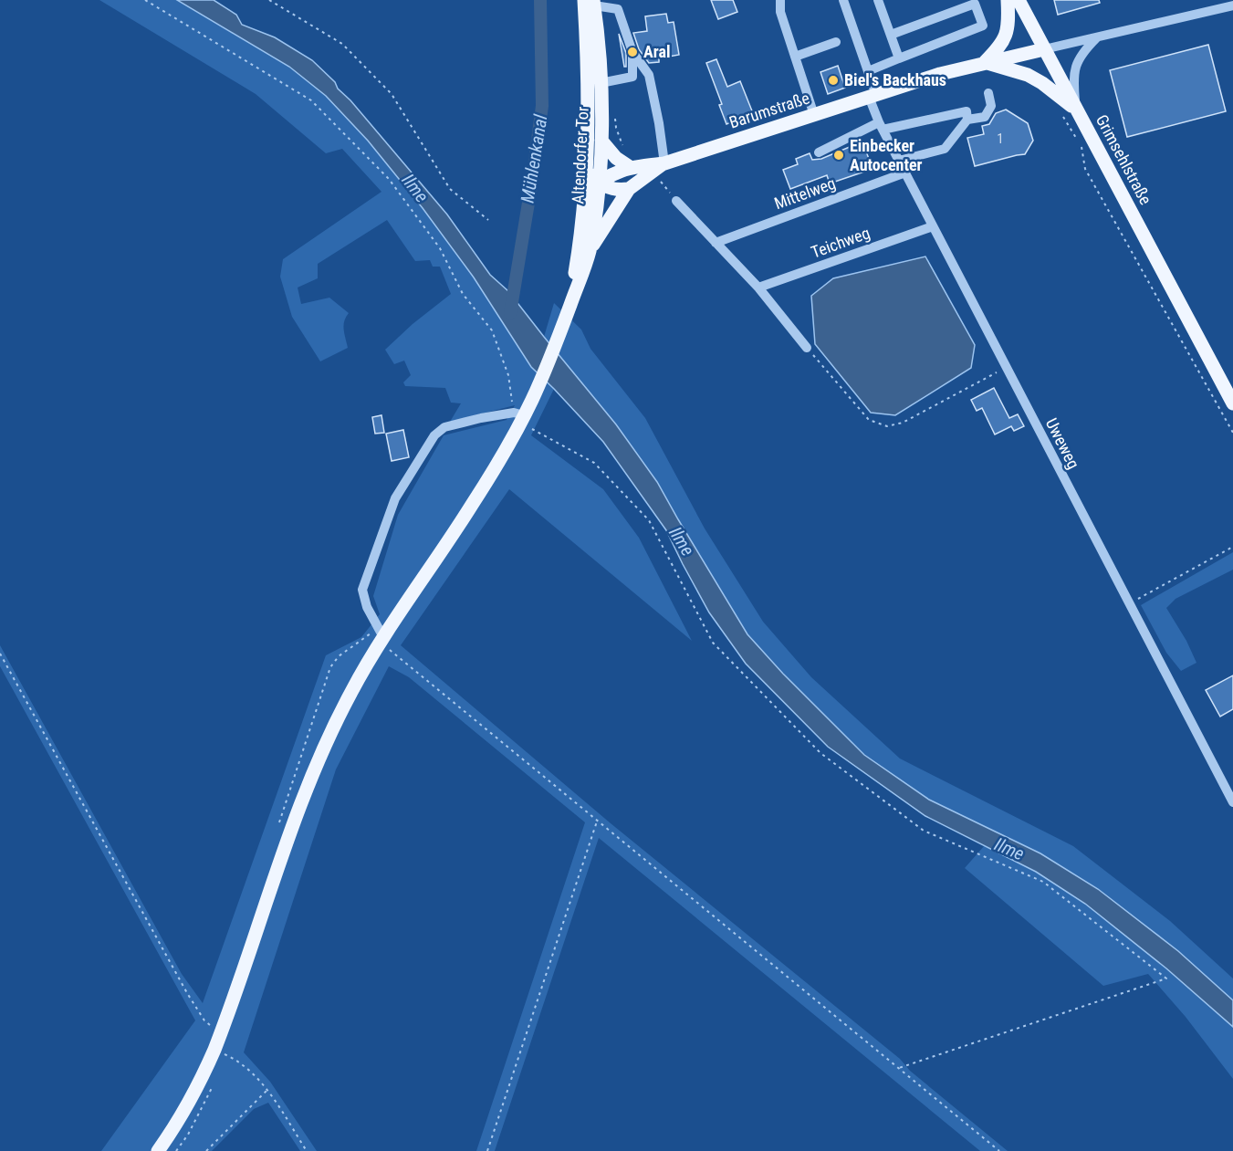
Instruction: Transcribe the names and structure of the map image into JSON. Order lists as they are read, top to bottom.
{
  "streets": {
    "main road": ["Barumstraße", "Altendorfer Tor", "Grimsehlstraße"],
    "street": ["Mittelweg", "Teichweg", "Uweweg"]
  },
  "crossings": [
    ["Barumstraße", "Altendorfer Tor"],
    ["Barumstraße", "Grimsehlstraße"],
    ["Barumstraße", "Uweweg"],
    ["Mittelweg", "Uweweg"],
    ["Teichweg", "Uweweg"]
  ],
  "water": ["Mühlenkanal", "Ilme"],
  "places": ["Aral", "Biel's Backhaus", "Einbecker Autocenter"],
  "house_numbers": ["1"]
}
